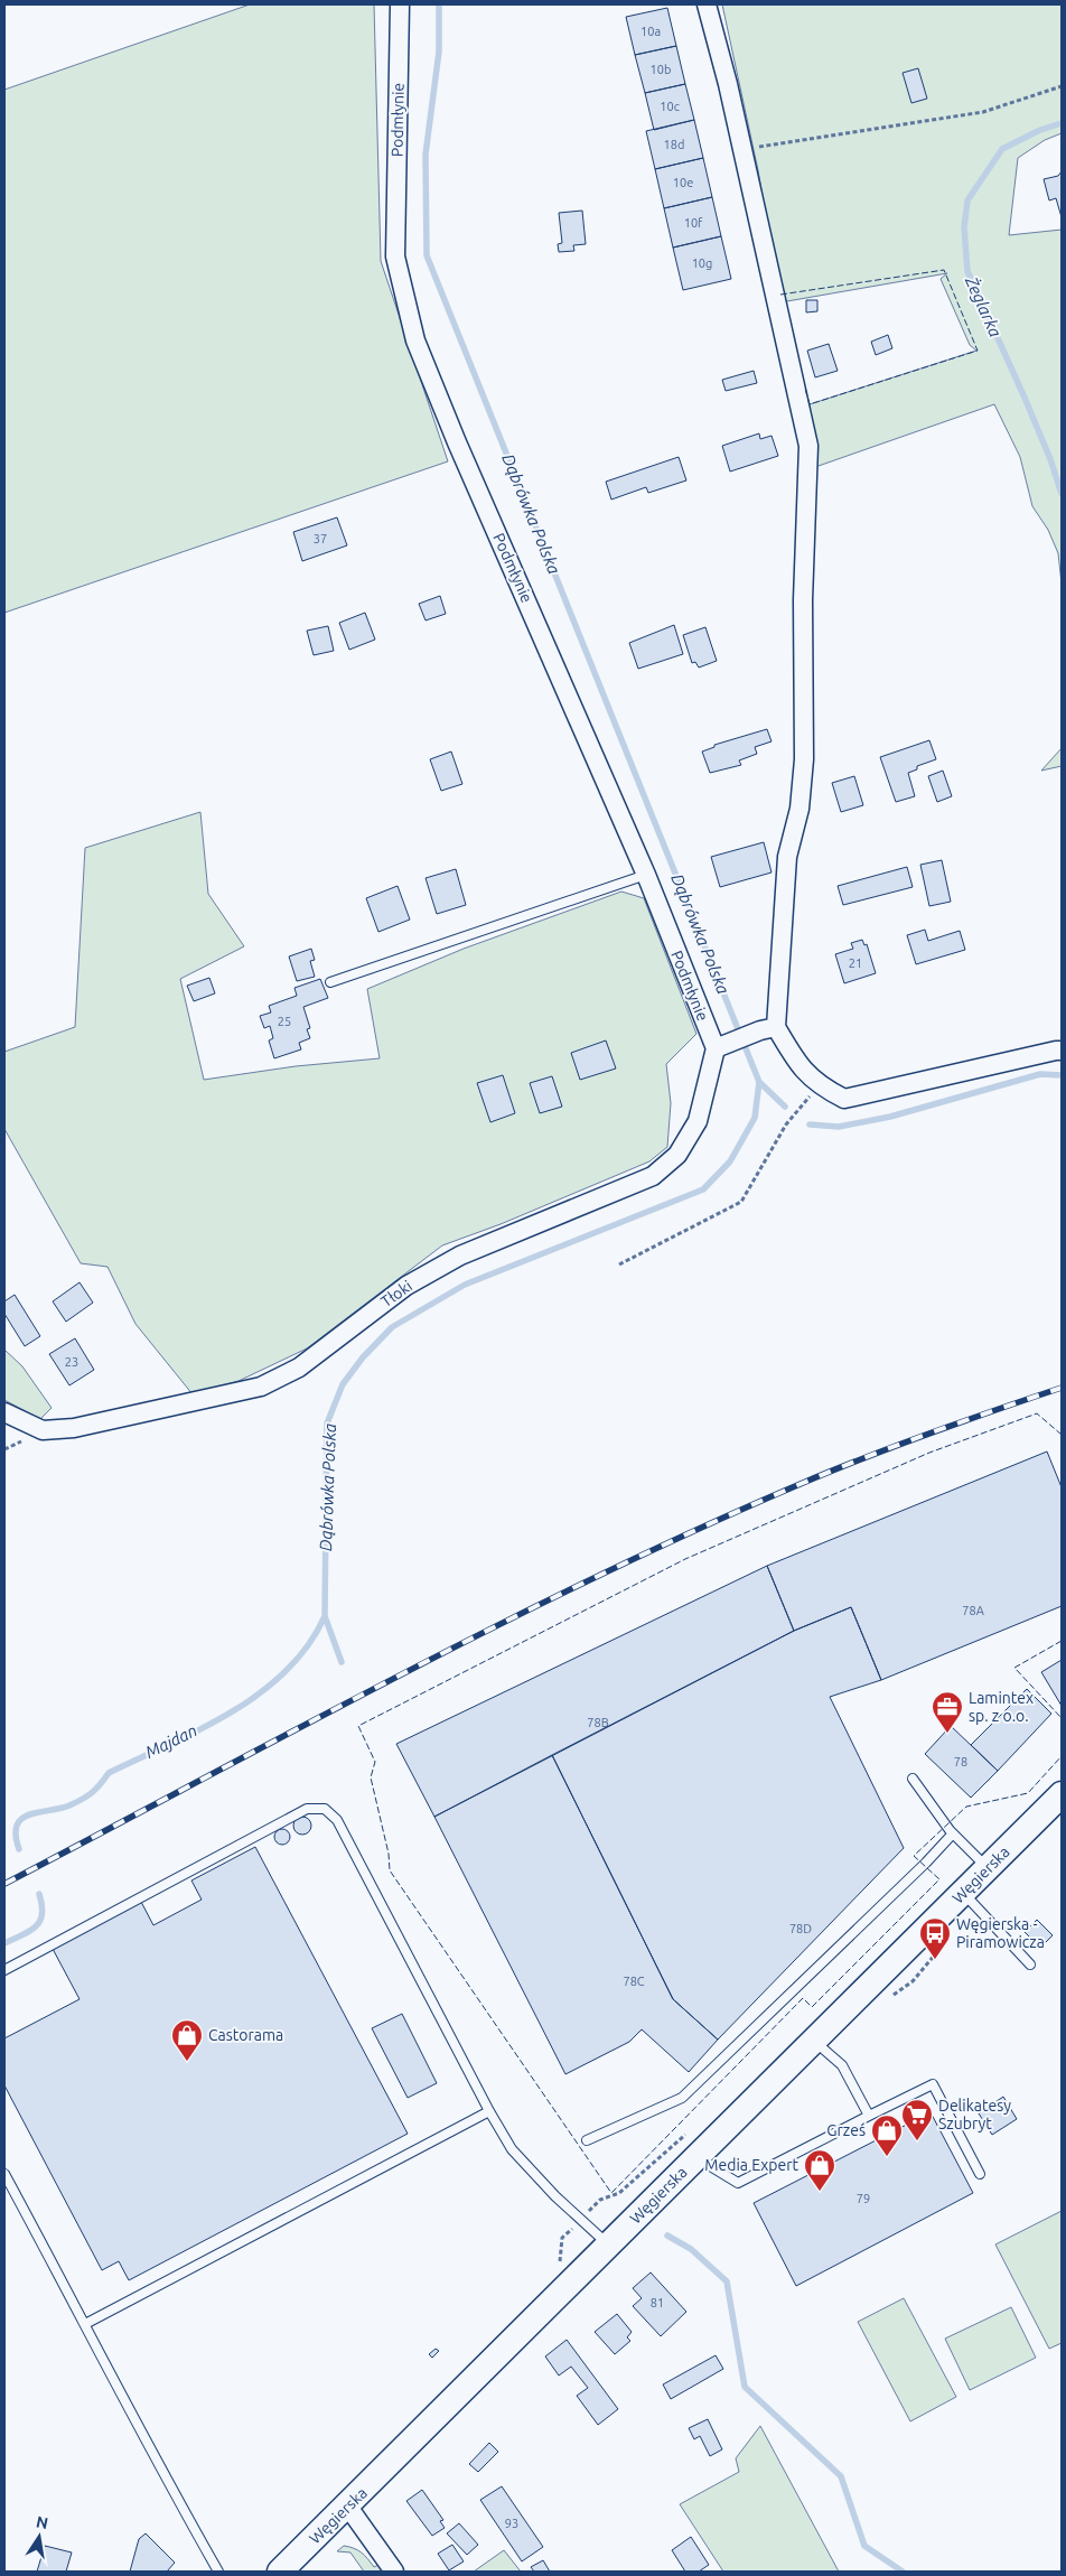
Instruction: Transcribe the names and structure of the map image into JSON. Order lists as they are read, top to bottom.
{
  "streets": {
    "main road": ["Węgierska"],
    "street": ["Podmłynie", "Tłoki"]
  },
  "crossings": [
    ["Podmłynie", "Tłoki"]
  ],
  "water": ["Żeglarka", "Dąbrówka Polska", "Majdan"],
  "places": {
    "office": ["Lamintex sp. z o.o."],
    "bus stop": ["Węgierska - Piramowicza"],
    "shop": ["Castorama", "Grześ", "Media Expert"],
    "supermarket": ["Delikatesy Szubryt"]
  },
  "house_numbers": [
    "10a",
    "10b",
    "10c",
    "18d",
    "10e",
    "10f",
    "10g",
    "37",
    "21",
    "25",
    "23",
    "78A",
    "78B",
    "78",
    "78D",
    "78C",
    "79",
    "81",
    "93"
  ],
  "north": "top"
}
